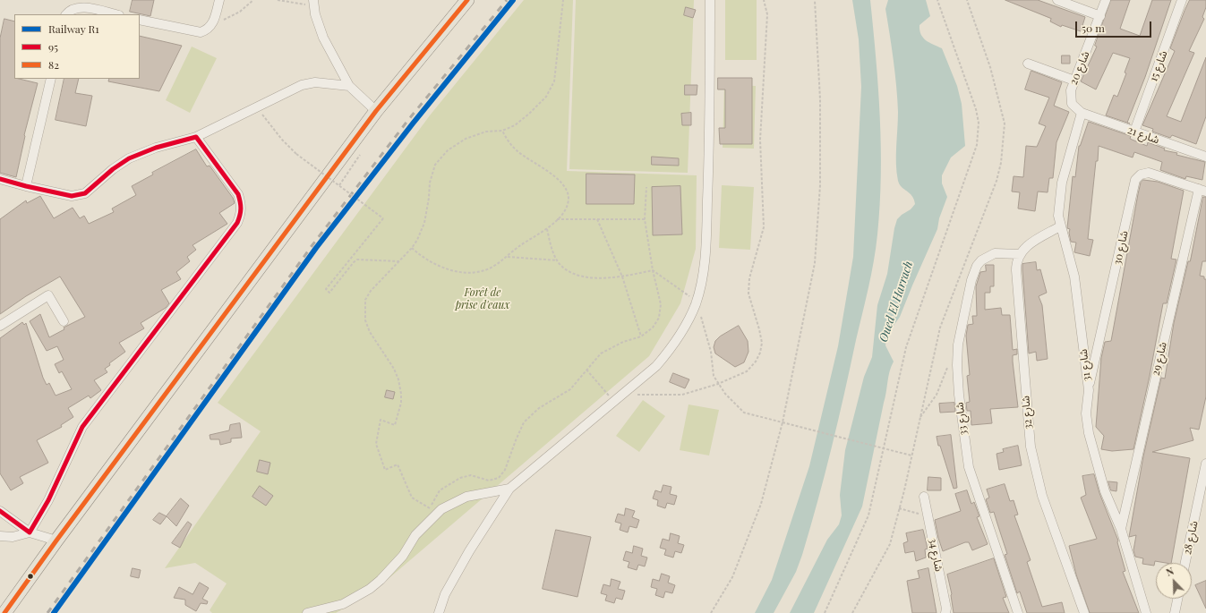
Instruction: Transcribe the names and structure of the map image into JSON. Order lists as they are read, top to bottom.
{
  "streets": {
    "street": [
      "شارع 15",
      "شارع 20",
      "شارع 21",
      "شارع 30",
      "شارع 29",
      "شارع 31",
      "شارع 32",
      "شارع 33",
      "شارع 28",
      "شارع 34"
    ]
  },
  "crossings": [
    ["شارع 15", "شارع 21"],
    ["شارع 20", "شارع 21"],
    ["شارع 20", "شارع 31"],
    ["شارع 21", "شارع 31"],
    ["شارع 30", "شارع 29"],
    ["شارع 30", "شارع 31"],
    ["شارع 29", "شارع 31"],
    ["شارع 32", "شارع 33"]
  ],
  "water": ["Oued El Harrach"],
  "parks": ["Forêt de prise d'eaux"],
  "lines": ["rail line R1", "transit line 82", "transit line 95"],
  "legend": ["Railway R1", "95", "82"],
  "scale_bar": "50 m",
  "north": "top left"
}
